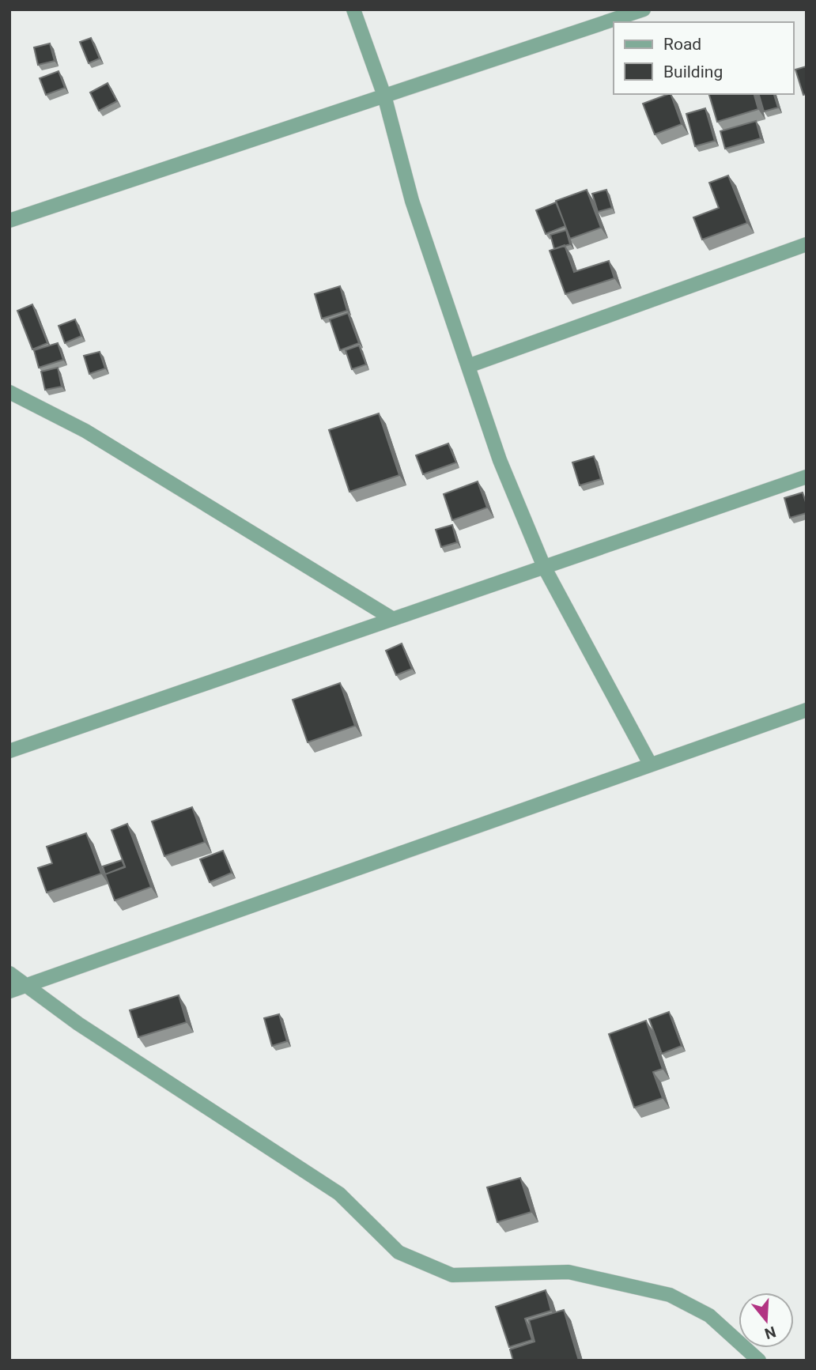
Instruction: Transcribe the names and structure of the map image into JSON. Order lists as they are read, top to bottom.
{
  "legend": ["Road", "Building"],
  "north": "bottom"
}
